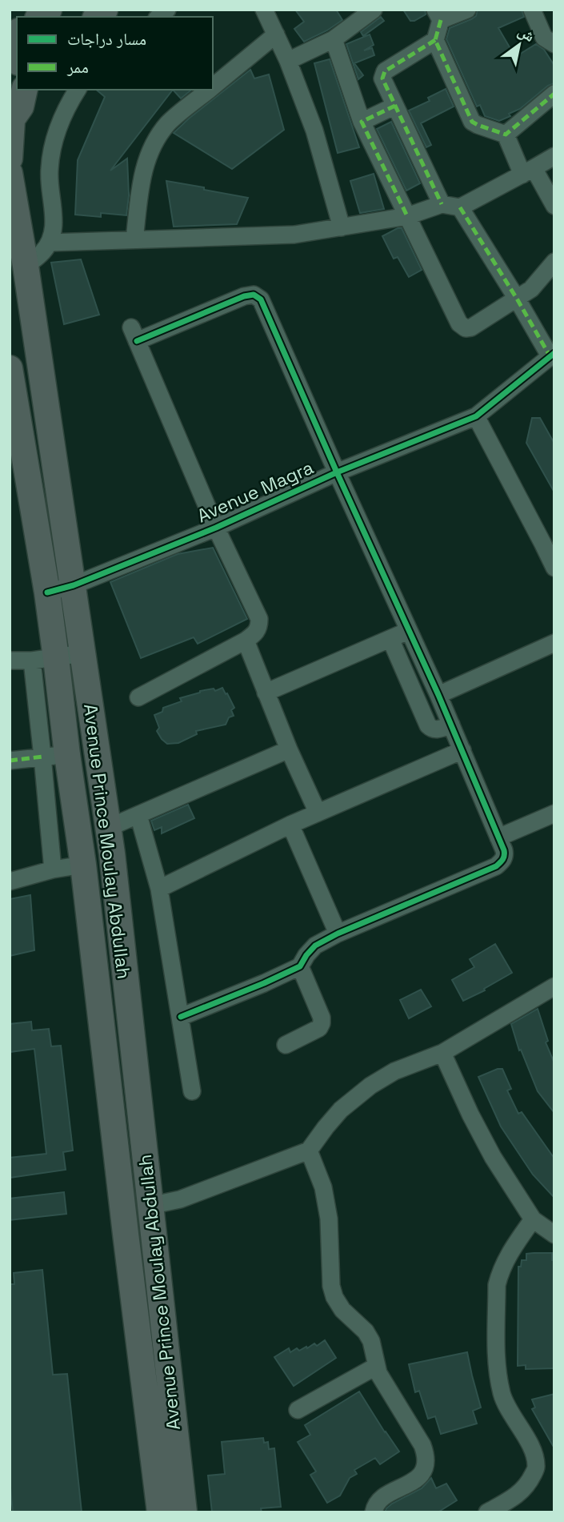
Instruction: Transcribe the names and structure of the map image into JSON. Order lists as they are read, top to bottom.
{
  "streets": {
    "main road": ["Avenue Prince Moulay Abdullah"],
    "street": ["Avenue Magra"]
  },
  "crossings": [
    ["Avenue Magra", "Avenue Prince Moulay Abdullah"]
  ],
  "legend": ["مسار دراجات", "ممر"],
  "north": "top right"
}
